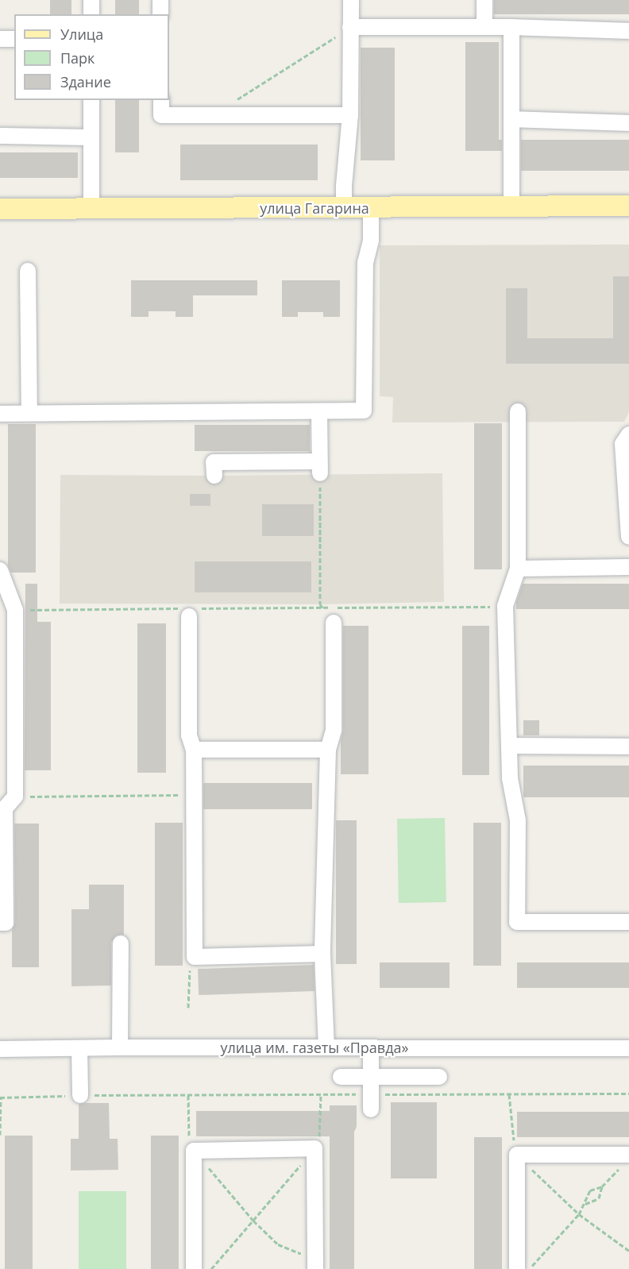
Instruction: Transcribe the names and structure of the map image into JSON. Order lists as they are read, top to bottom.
{
  "streets": {
    "main road": ["улица Гагарина"],
    "street": ["улица им. газеты «Правда»"]
  },
  "legend": ["Улица", "Парк", "Здание"]
}
